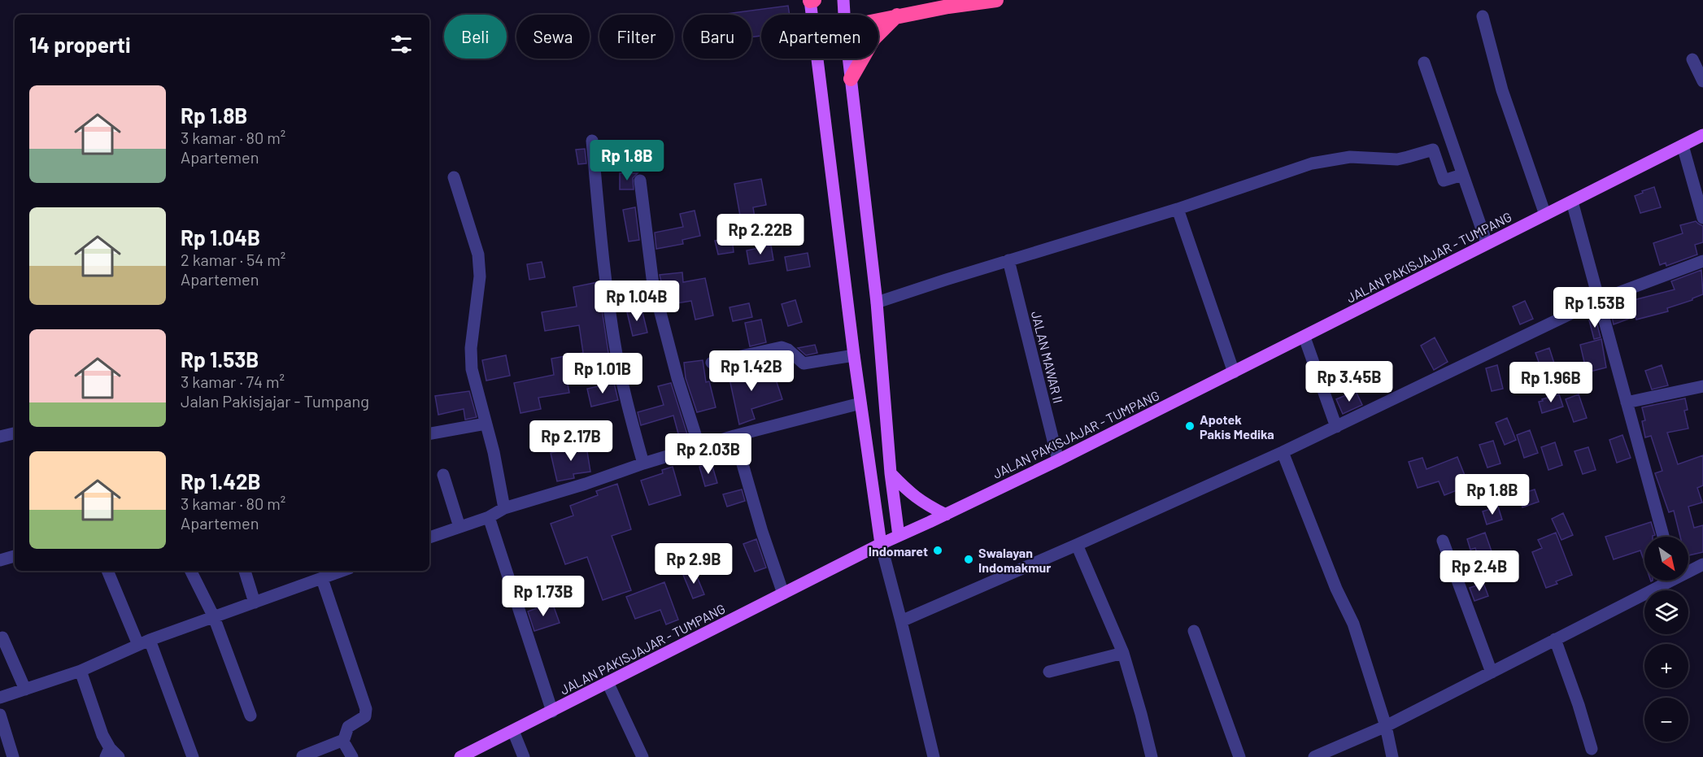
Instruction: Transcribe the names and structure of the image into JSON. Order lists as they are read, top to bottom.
{
  "streets": {
    "main road": ["JALAN PAKISJAJAR - TUMPANG"],
    "street": ["JALAN MAWAR II"]
  },
  "crossings": [
    ["JALAN PAKISJAJAR - TUMPANG", "JALAN MAWAR II"]
  ],
  "places": ["Apotek Pakis Medika", "Indomaret", "Swalayan Indomakmur"],
  "north": "bottom right",
  "page": {
    "chip": [
      "Beli",
      "Sewa",
      "Filter",
      "Baru",
      "Apartemen"
    ],
    "heading": "14 properti",
    "list": [
      {
        "name": "Rp 1.8B",
        "note": "3 kamar · 80 m² · Apartemen"
      },
      {
        "name": "Rp 1.04B",
        "note": "2 kamar · 54 m² · Apartemen"
      },
      {
        "name": "Rp 1.53B",
        "note": "3 kamar · 74 m² · Jalan Pakisjajar - Tumpang"
      },
      {
        "name": "Rp 1.42B",
        "note": "3 kamar · 80 m² · Apartemen"
      }
    ],
    "price": [
      "Rp 1.8B",
      "Rp 2.22B",
      "Rp 1.04B",
      "Rp 1.53B",
      "Rp 1.42B",
      "Rp 1.01B",
      "Rp 3.45B",
      "Rp 1.96B",
      "Rp 2.17B",
      "Rp 2.03B",
      "Rp 1.8B",
      "Rp 2.9B",
      "Rp 2.4B",
      "Rp 1.73B"
    ],
    "map_buttons": ["+", "−"]
  }
}
